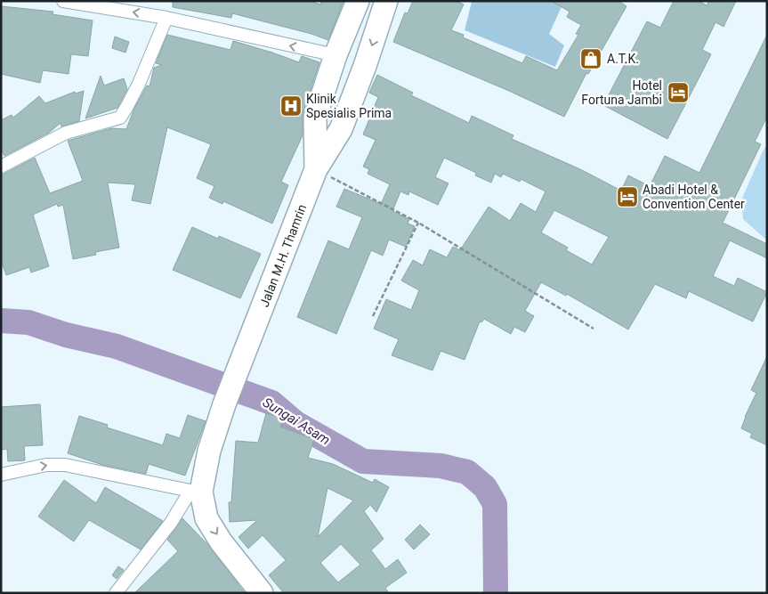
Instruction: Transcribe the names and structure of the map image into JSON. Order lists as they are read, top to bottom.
{
  "streets": {
    "highway": ["Jalan M.H. Thamrin"]
  },
  "water": ["Sungai Asam"],
  "places": {
    "shop": ["A.T.K."],
    "hotel": ["Hotel Fortuna Jambi", "Abadi Hotel & Convention Center"],
    "hospital": ["Klinik Spesialis Prima"]
  }
}
